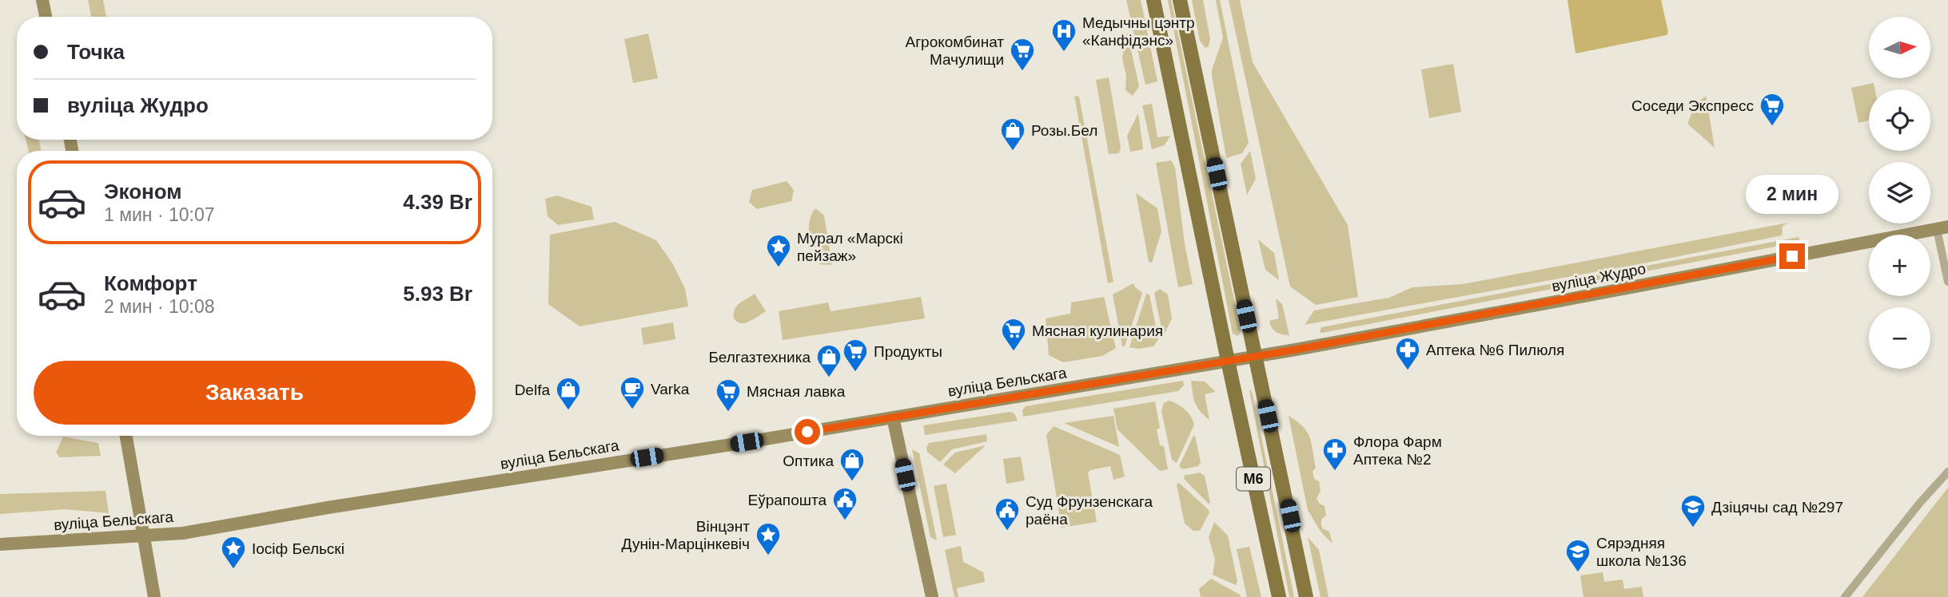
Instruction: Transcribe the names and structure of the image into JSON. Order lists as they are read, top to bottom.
{
  "streets": {
    "main road": ["вуліца Жудро", "вуліца Бельскага", "М6"]
  },
  "crossings": [
    ["вуліца Жудро", "вуліца Бельскага"],
    ["вуліца Жудро", "М6"],
    ["вуліца Бельскага", "М6"]
  ],
  "places": {
    "hospital": ["Медычны цэнтр «Канфідэнс»"],
    "supermarket": [
      "Агрокомбинат Мачулищи",
      "Соседи Экспресс",
      "Мясная кулинария",
      "Продукты",
      "Мясная лавка"
    ],
    "shop": [
      "Розы.Бел",
      "Белгазтехника",
      "Delfa",
      "Оптика"
    ],
    "place": ["Мурал «Марскі пейзаж»", "Вінцэнт Дунін-Марцінкевіч", "Іосіф Бельскі"],
    "pharmacy": ["Аптека №6 Пилюля", "Флора Фарм Аптека №2"],
    "cafe": ["Varka"],
    "public building": ["Еўрапошта", "Суд Фрунзенскага раёна"],
    "school or university": ["Дзіцячы сад №297", "Сярэдняя школа №136"]
  },
  "north": "right",
  "page": {
    "map_buttons": ["+", "−"],
    "banner": ["Точка", "вуліца Жудро"],
    "list": [
      {
        "name": "Эконом",
        "note": "1 мин · 10:07",
        "value": "4.39 Br"
      },
      {
        "name": "Комфорт",
        "note": "2 мин · 10:08",
        "value": "5.93 Br"
      }
    ],
    "bubble": "2 мин",
    "buttons": "Заказать"
  }
}
